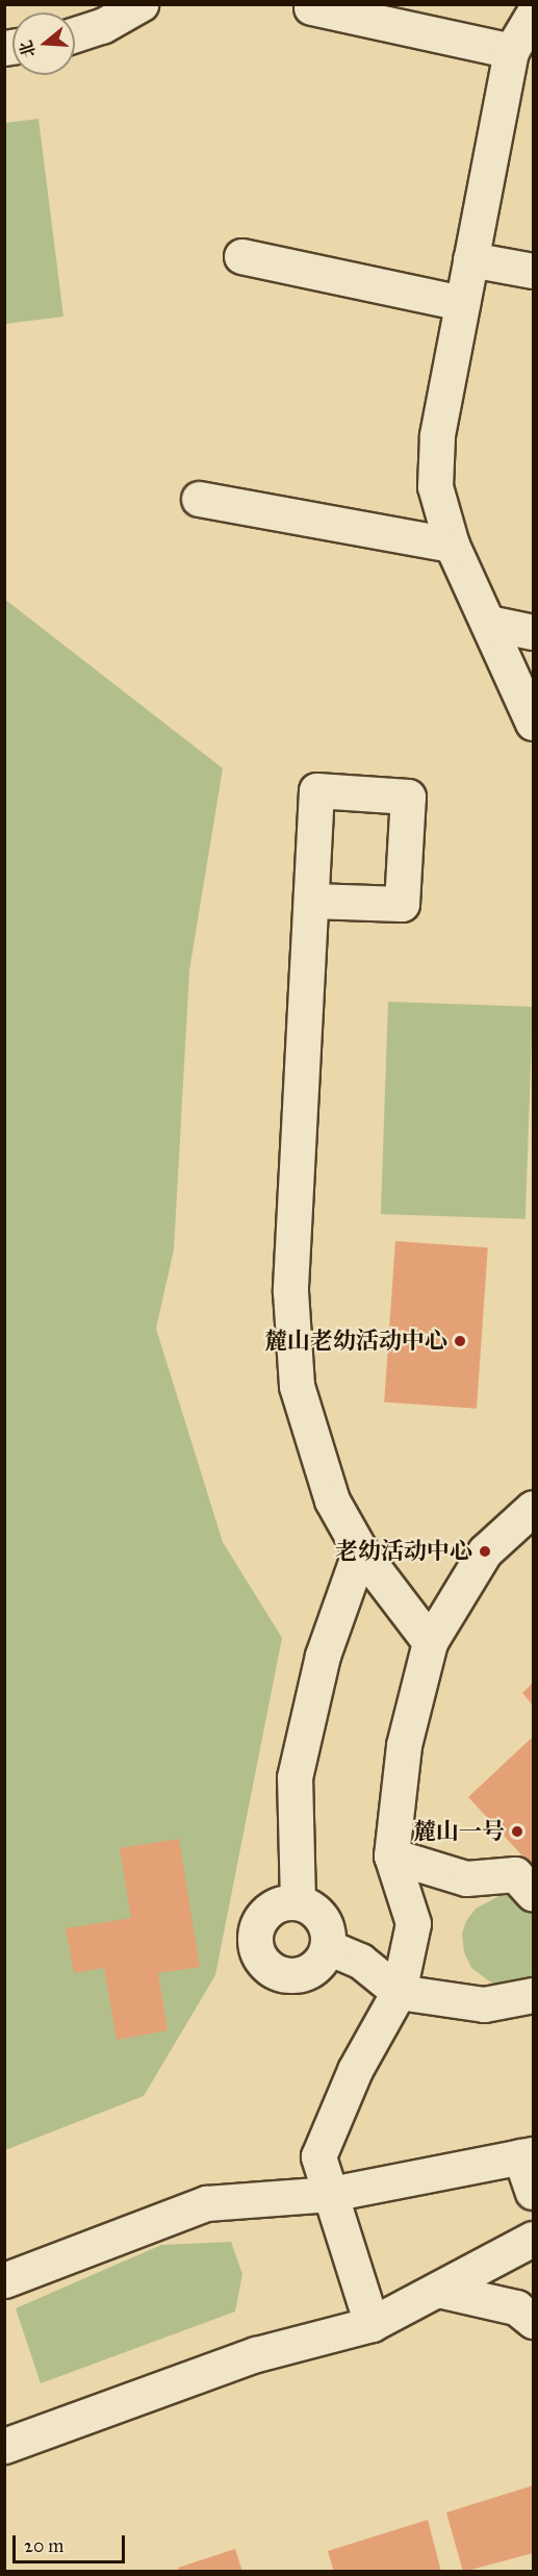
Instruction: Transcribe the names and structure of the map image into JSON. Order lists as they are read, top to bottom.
{
  "places": ["麓山老幼活动中心", "老幼活动中心", "麓山一号"],
  "scale_bar": "20 m",
  "north": "left"
}
